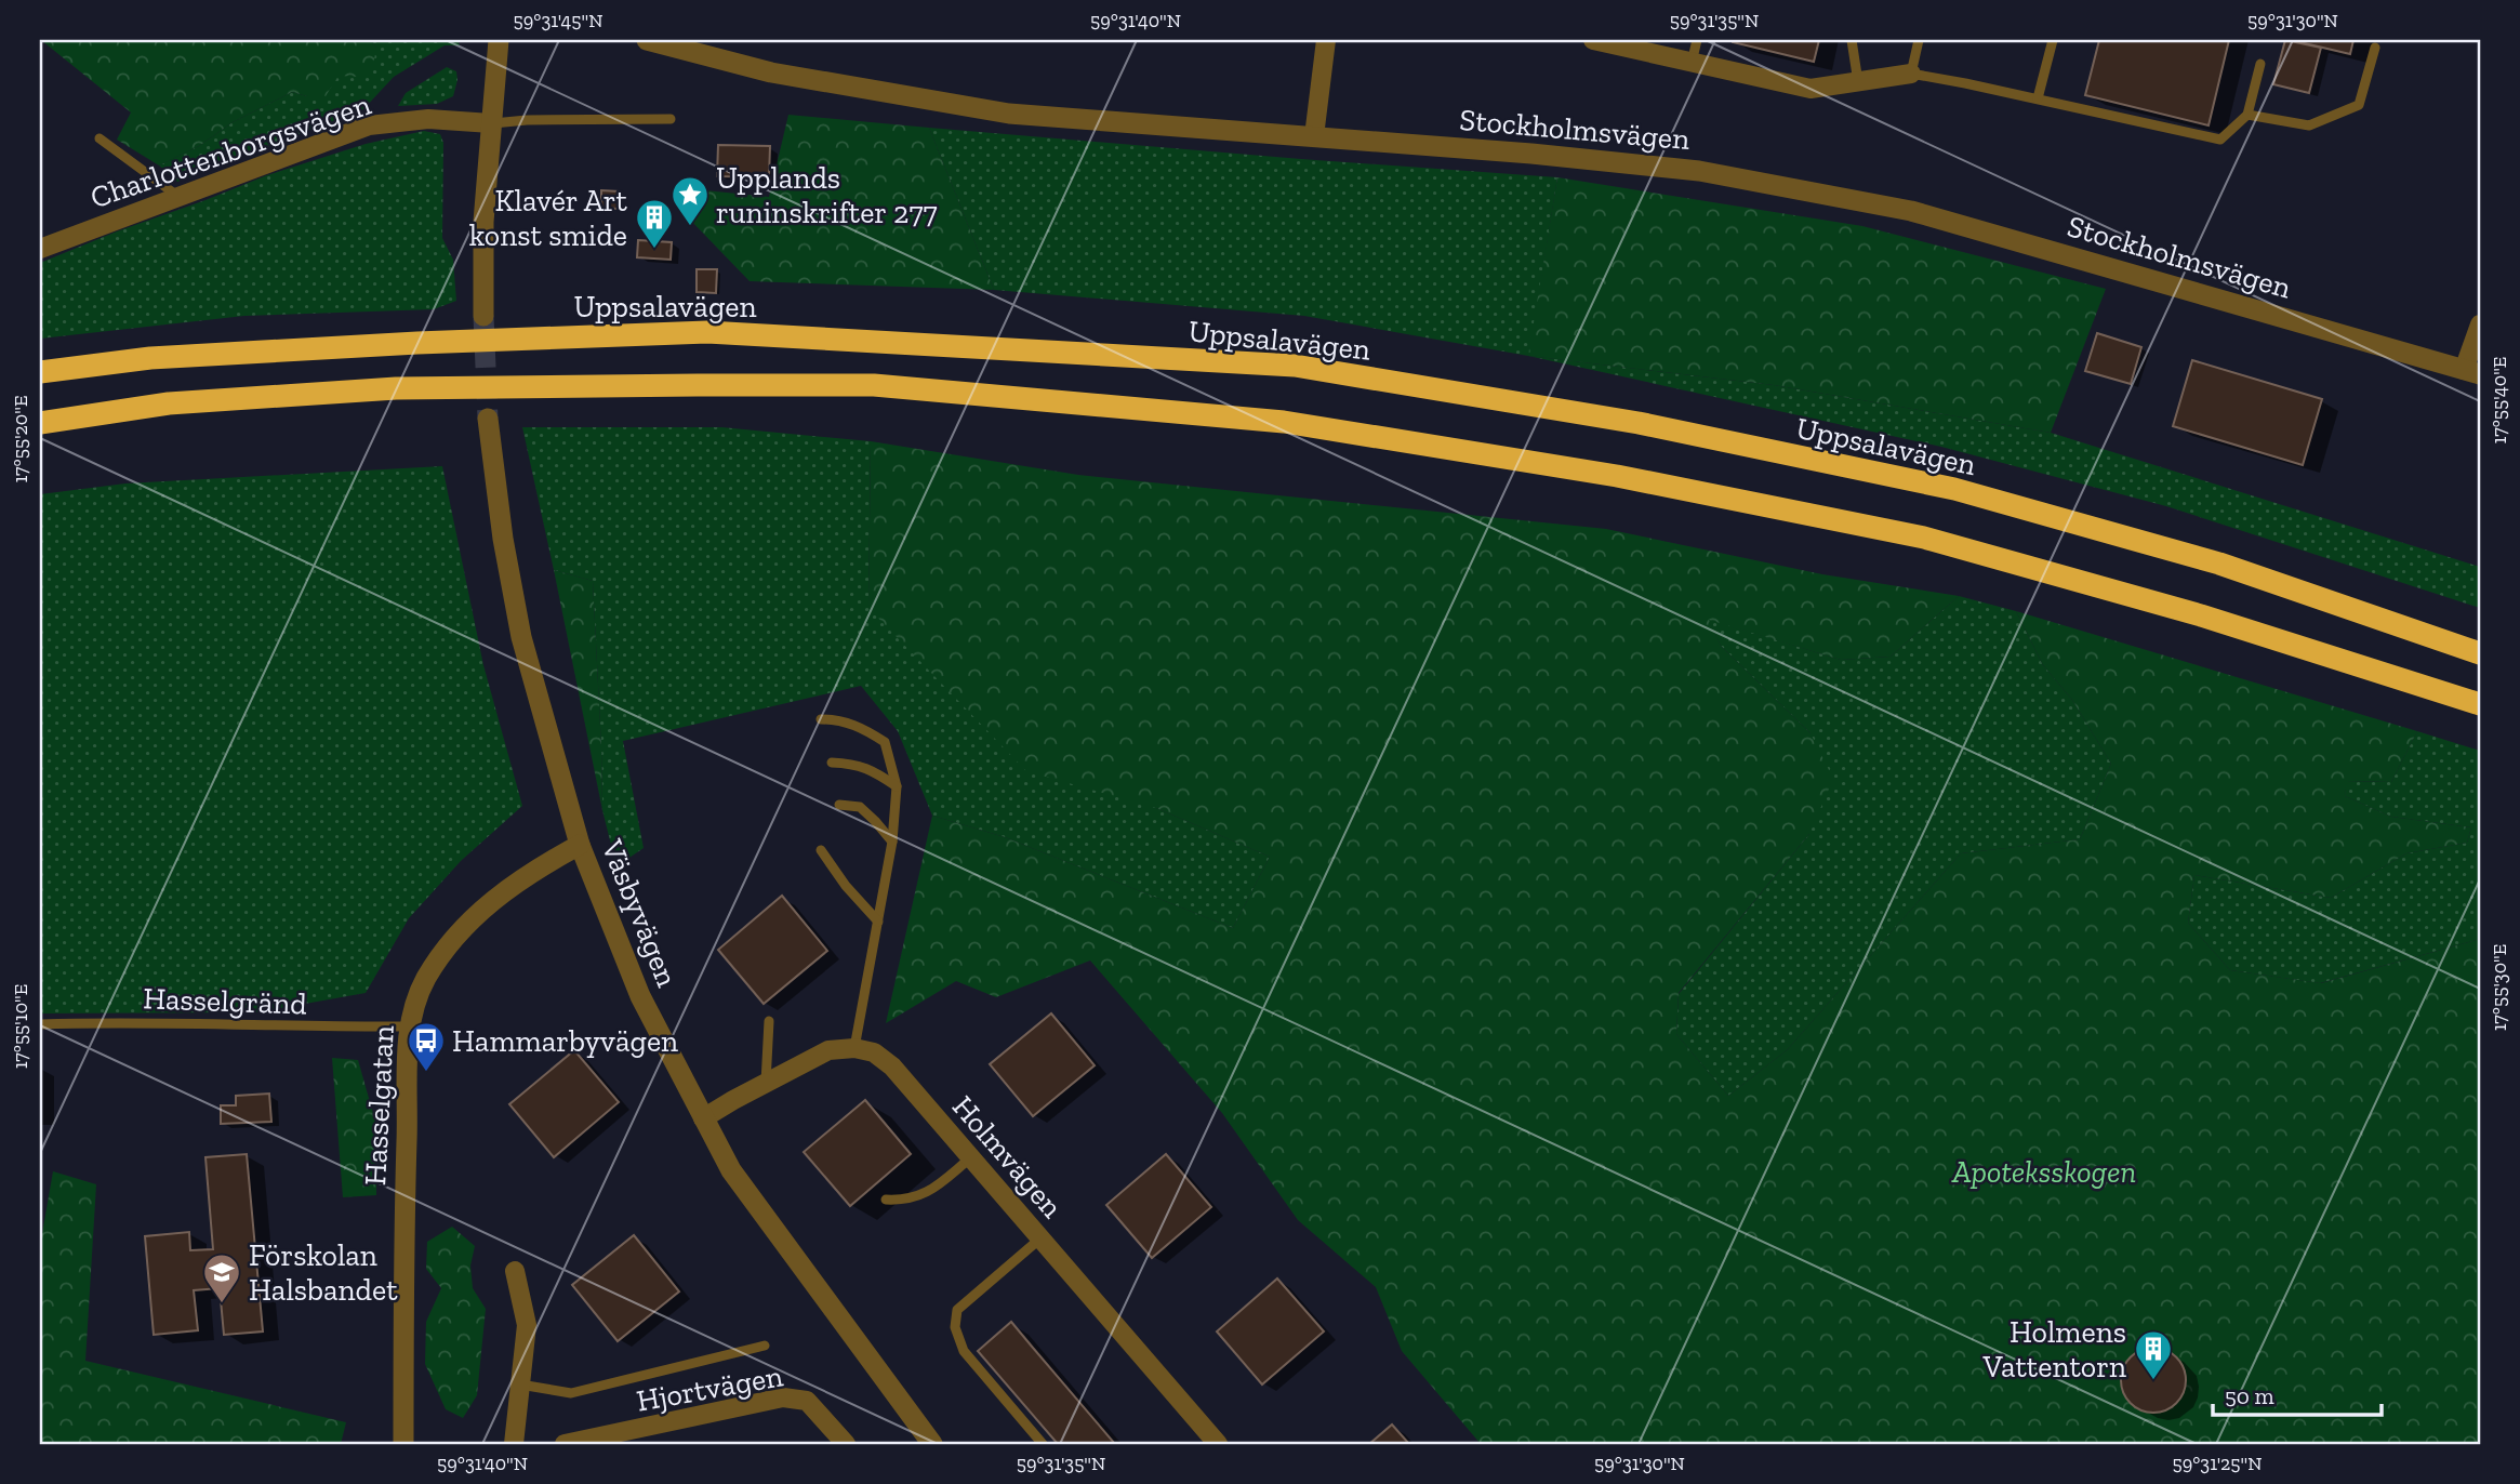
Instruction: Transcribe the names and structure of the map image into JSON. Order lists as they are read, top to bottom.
{
  "streets": {
    "highway": ["Uppsalavägen"],
    "street": [
      "Stockholmsvägen",
      "Charlottenborgsvägen",
      "Väsbyvägen",
      "Hasselgatan",
      "Holmvägen",
      "Hjortvägen"
    ],
    "lane": ["Hasselgränd"]
  },
  "crossings": [
    ["Väsbyvägen", "Hasselgatan"],
    ["Hasselgränd", "Hasselgatan"]
  ],
  "parks": ["Apoteksskogen"],
  "places": {
    "place": ["Upplands runinskrifter 277"],
    "building": ["Klavér Art konst smide", "Holmens Vattentorn"],
    "bus stop": ["Hammarbyvägen"],
    "school or university": ["Förskolan Halsbandet"]
  },
  "scale_bar": "50 m",
  "coordinates": [
    "59°31'45\"N",
    "59°31'40\"N",
    "59°31'35\"N",
    "59°31'30\"N",
    "17°55'40\"E",
    "17°55'20\"E",
    "17°55'30\"E",
    "17°55'10\"E",
    "59°31'25\"N"
  ]
}
